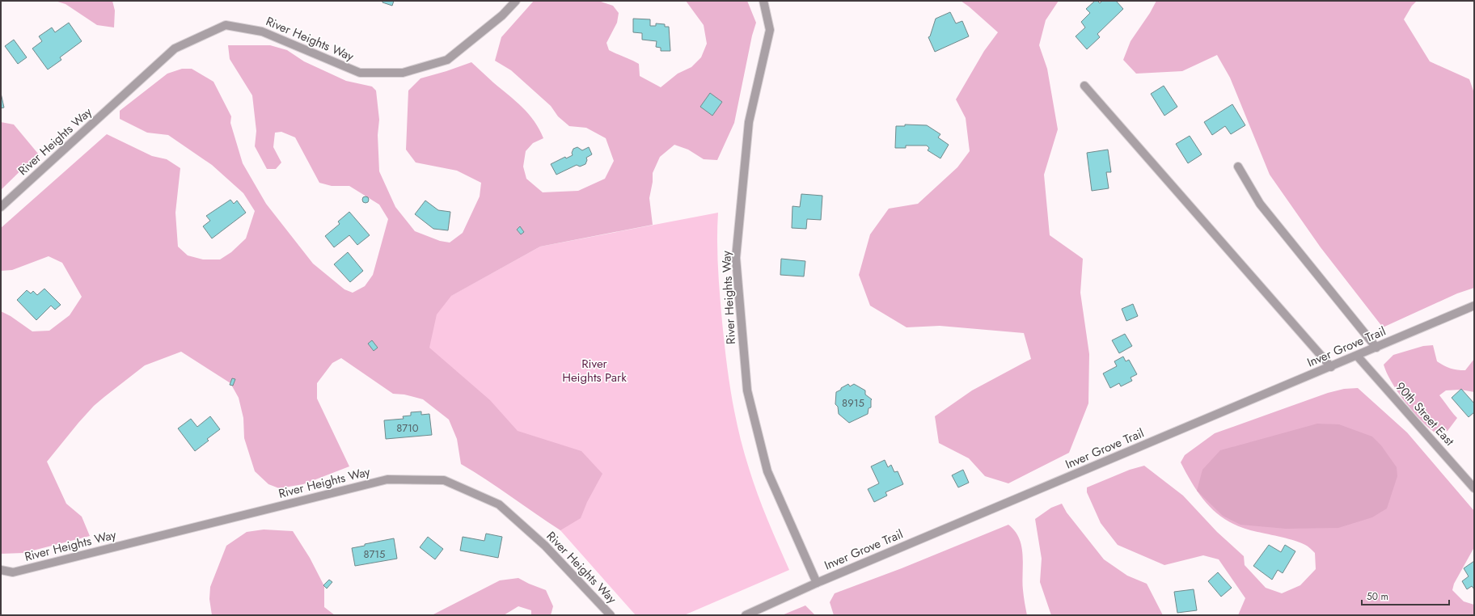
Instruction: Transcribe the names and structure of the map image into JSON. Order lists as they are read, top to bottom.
{
  "streets": {
    "street": ["River Heights Way", "Inver Grove Trail", "90th Street East"]
  },
  "crossings": [
    ["River Heights Way", "Inver Grove Trail"],
    ["Inver Grove Trail", "90th Street East"]
  ],
  "parks": ["River Heights Park"],
  "house_numbers": ["8915", "8710", "8715"],
  "scale_bar": "50 m"
}
